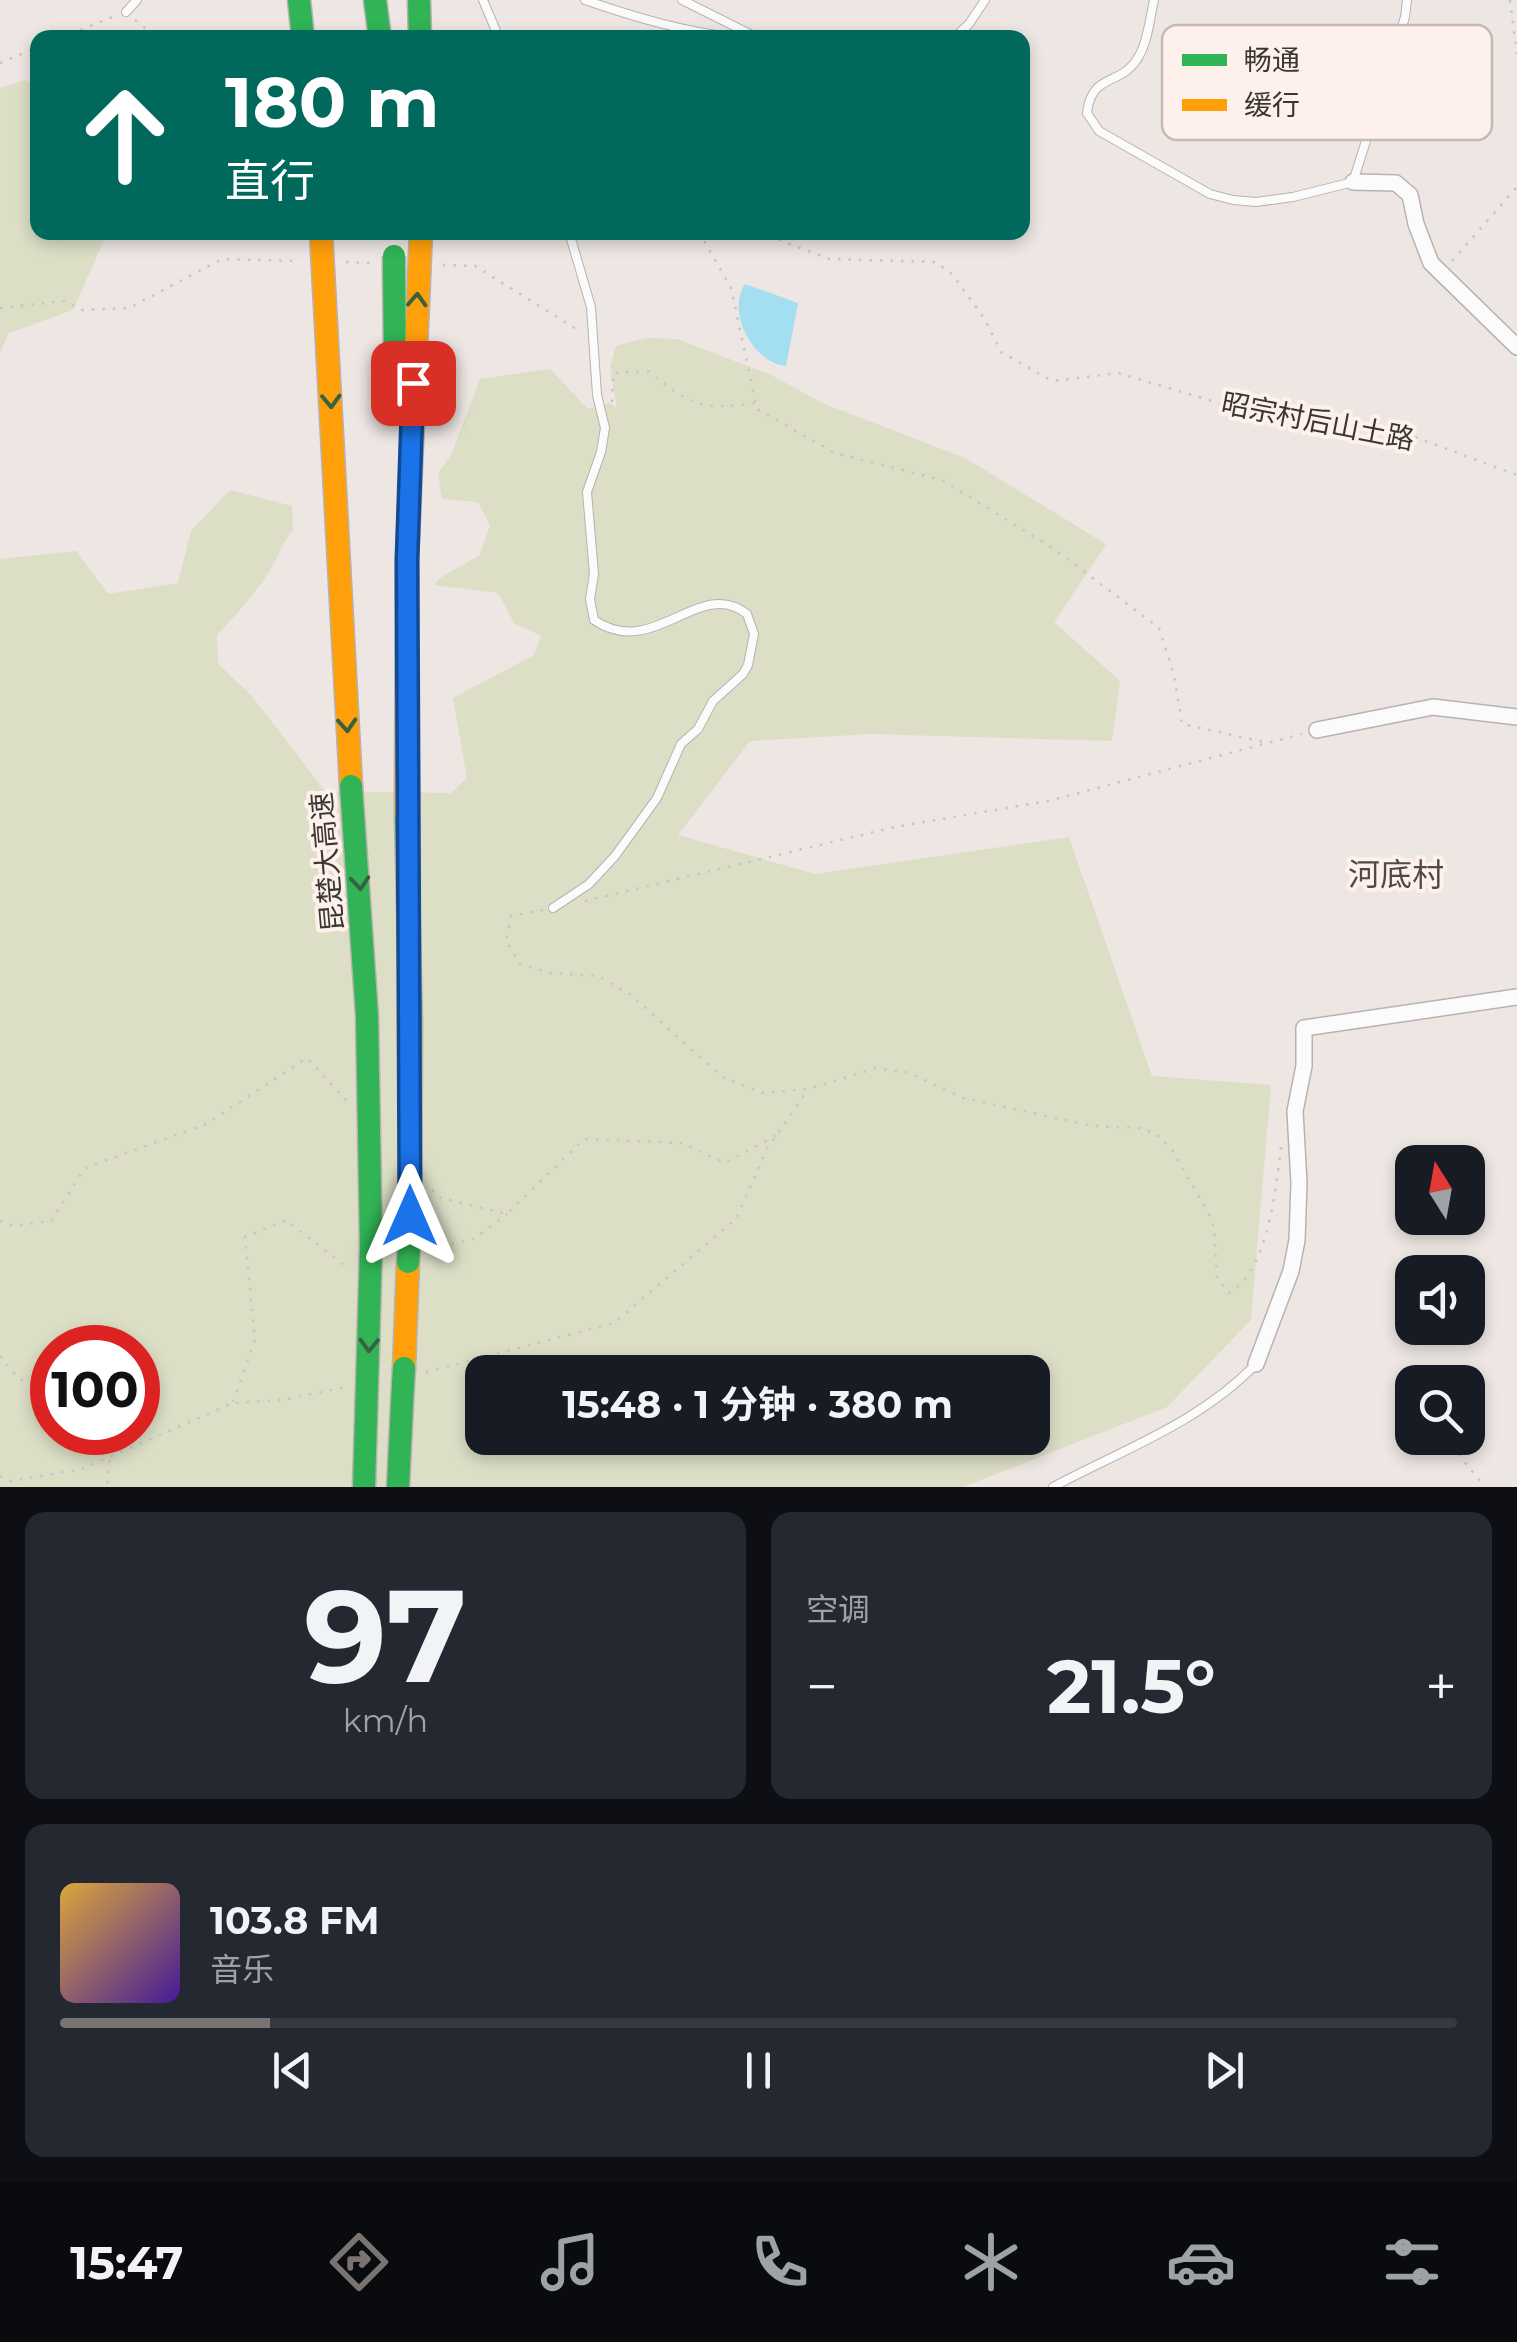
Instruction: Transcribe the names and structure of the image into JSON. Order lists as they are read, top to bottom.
{
  "streets": {
    "highway": ["昆楚大高速"],
    "path": ["昭宗村后山土路"]
  },
  "districts": ["河底村"],
  "legend": ["畅通", "缓行"],
  "north": "top",
  "page": {
    "turn": ["180 m", "直行"],
    "limit": "100",
    "trip": "15:48 · 1 分钟 · 380 m",
    "tile": [
      ["97", "km/h"],
      "空调"
    ],
    "heat": ["−", "21.5°", "+"],
    "song": ["103.8 FM", "音乐"],
    "tabs": "15:47"
  }
}
